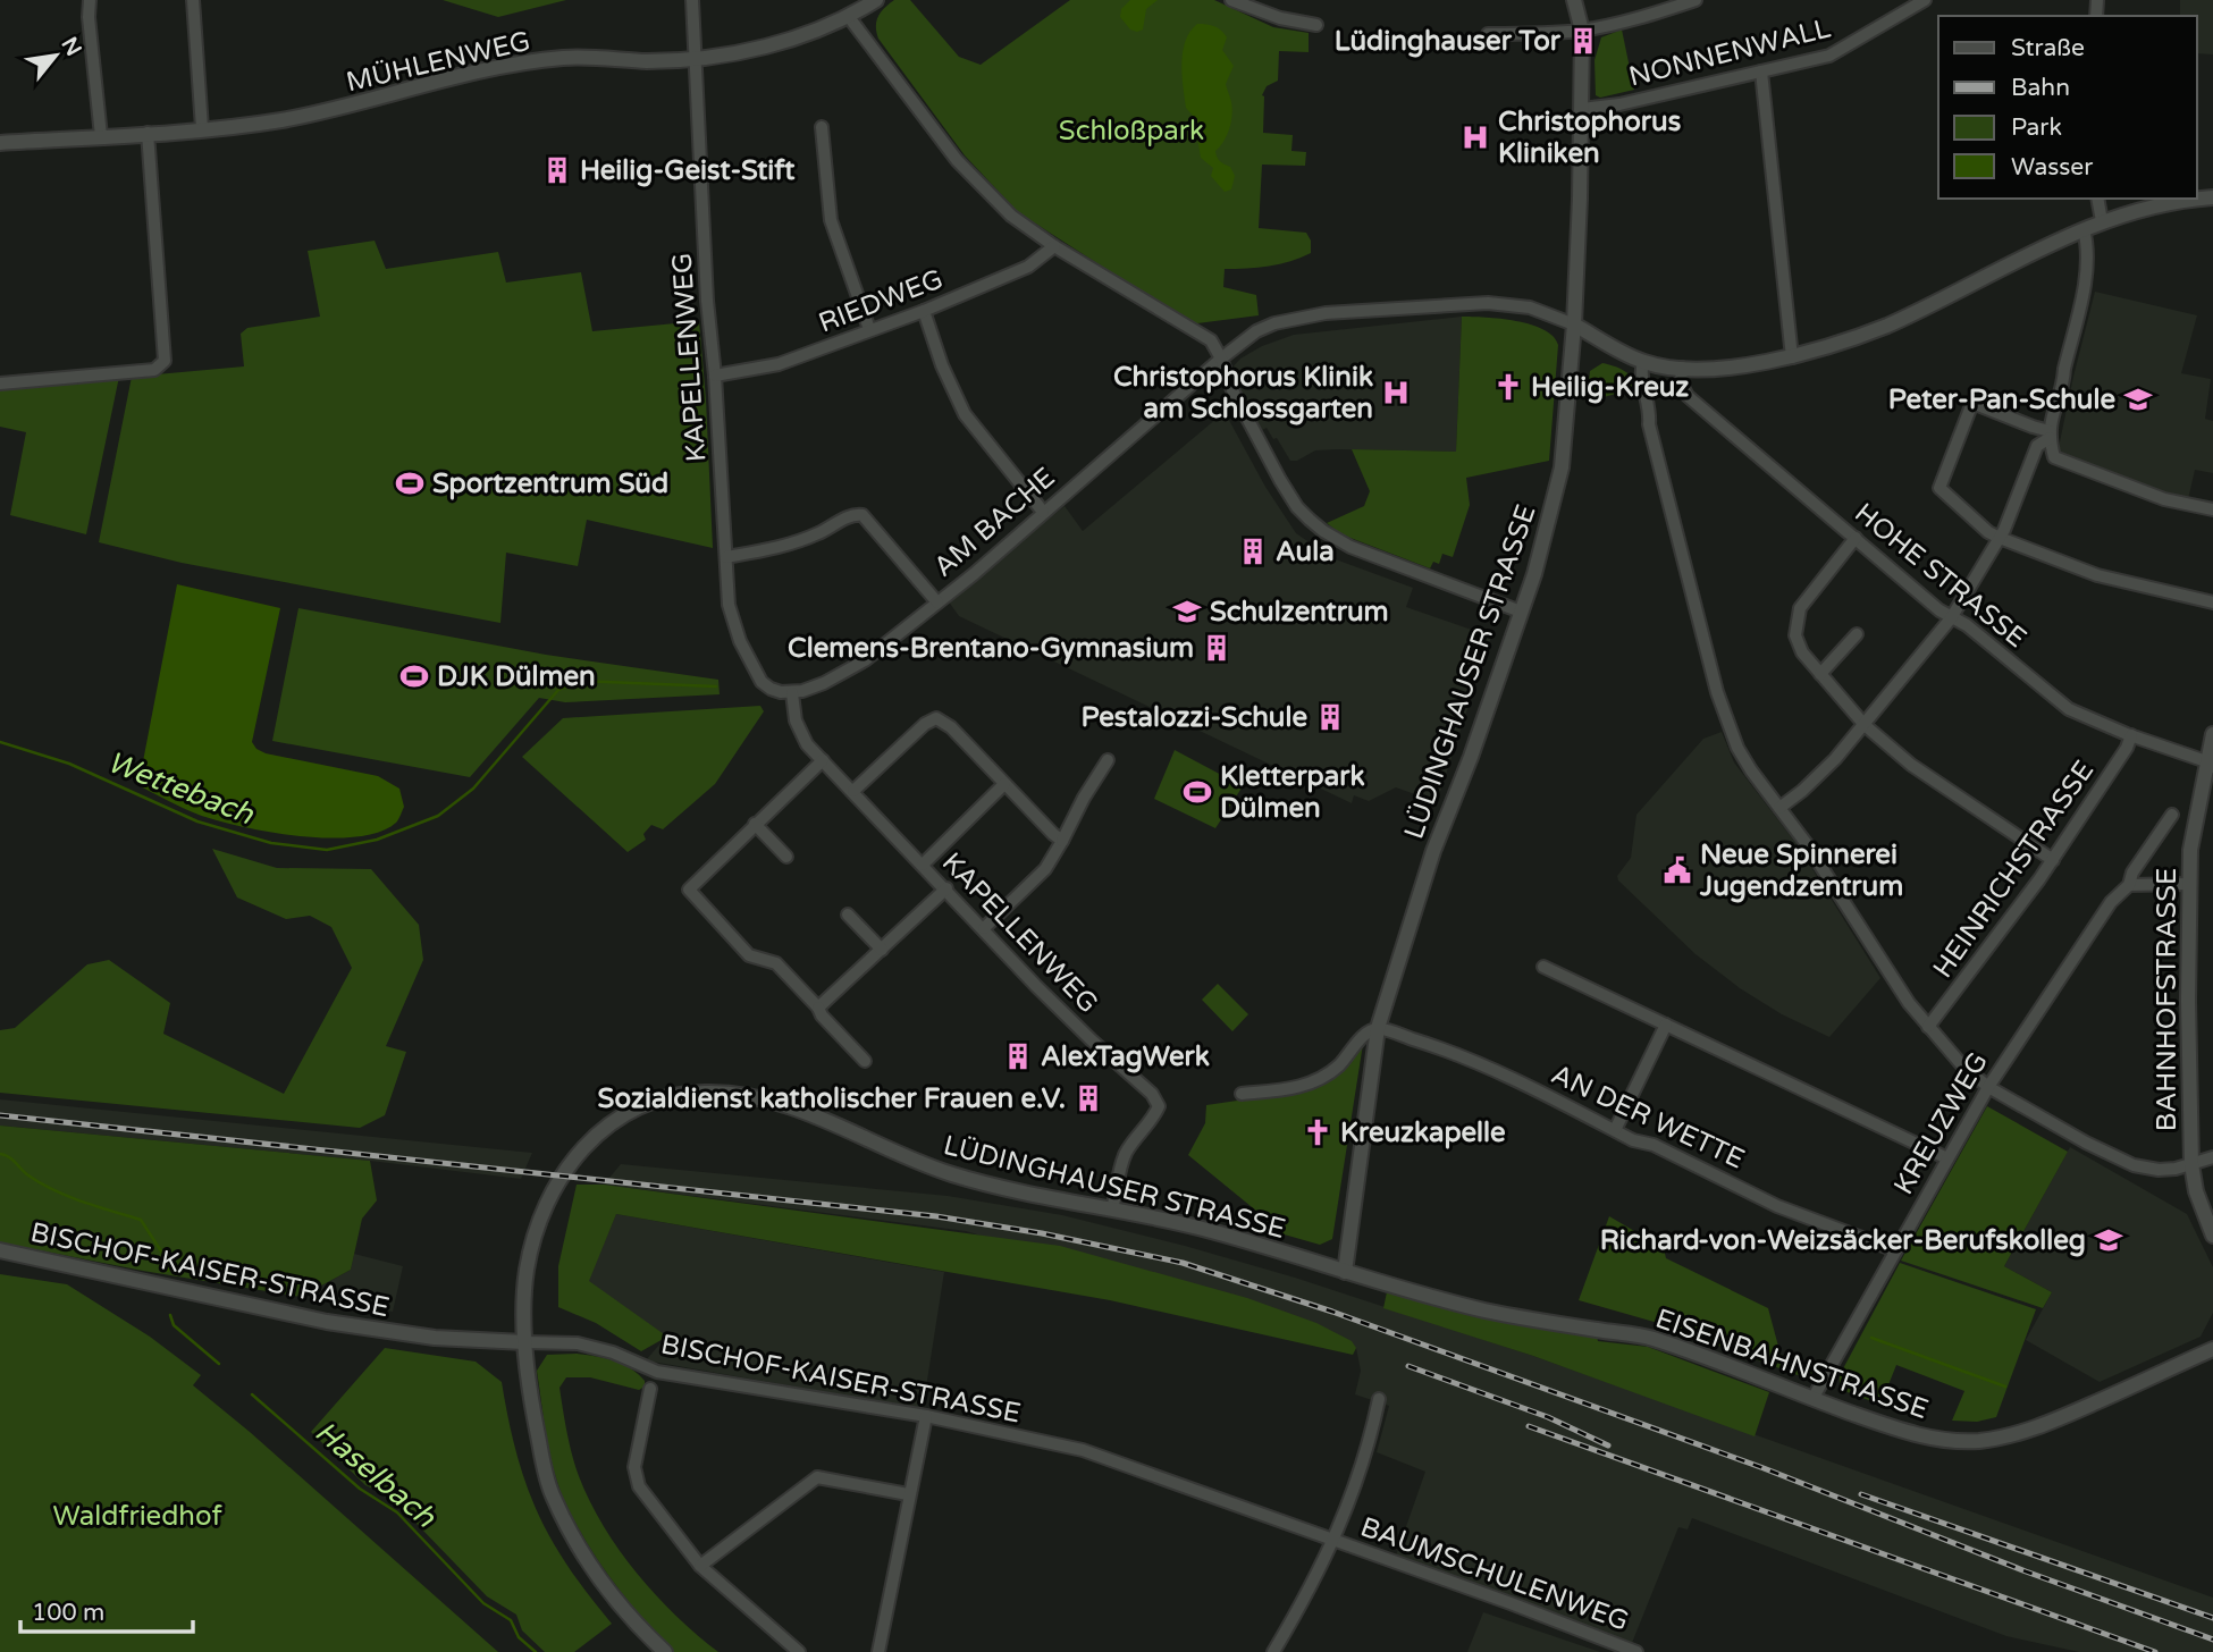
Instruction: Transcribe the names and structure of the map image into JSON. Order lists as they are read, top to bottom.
{
  "streets": {
    "street": [
      "NONNENWALL",
      "MÜHLENWEG",
      "RIEDWEG",
      "KAPELLENWEG",
      "AM BACHE",
      "HOHE STRASSE",
      "LÜDINGHAUSER STRASSE",
      "HEINRICHSTRASSE",
      "BAHNHOFSTRASSE",
      "AN DER WETTE",
      "KREUZWEG",
      "BISCHOF-KAISER-STRASSE",
      "EISENBAHNSTRASSE",
      "BAUMSCHULENWEG"
    ]
  },
  "crossings": [
    ["NONNENWALL", "LÜDINGHAUSER STRASSE"],
    ["MÜHLENWEG", "KAPELLENWEG"],
    ["RIEDWEG", "KAPELLENWEG"],
    ["KAPELLENWEG", "AM BACHE"],
    ["KAPELLENWEG", "LÜDINGHAUSER STRASSE"],
    ["AM BACHE", "LÜDINGHAUSER STRASSE"],
    ["HOHE STRASSE", "HEINRICHSTRASSE"],
    ["HOHE STRASSE", "BAHNHOFSTRASSE"],
    ["LÜDINGHAUSER STRASSE", "AN DER WETTE"],
    ["LÜDINGHAUSER STRASSE", "BISCHOF-KAISER-STRASSE"],
    ["LÜDINGHAUSER STRASSE", "EISENBAHNSTRASSE"],
    ["AN DER WETTE", "KREUZWEG"],
    ["KREUZWEG", "EISENBAHNSTRASSE"],
    ["BISCHOF-KAISER-STRASSE", "BAUMSCHULENWEG"]
  ],
  "water": ["Wettebach", "Haselbach"],
  "parks": ["Schloßpark", "Waldfriedhof"],
  "places": {
    "building": [
      "Lüdinghauser Tor",
      "Heilig-Geist-Stift",
      "Aula",
      "Clemens-Brentano-Gymnasium",
      "Pestalozzi-Schule",
      "AlexTagWerk",
      "Sozialdienst katholischer Frauen e.V."
    ],
    "hospital": ["Christophorus Kliniken", "Christophorus Klinik am Schlossgarten"],
    "church": ["Heilig-Kreuz", "Kreuzkapelle"],
    "school or university": ["Peter-Pan-Schule", "Schulzentrum", "Richard-von-Weizsäcker-Berufskolleg"],
    "sports": ["Sportzentrum Süd", "DJK Dülmen", "Kletterpark Dülmen"],
    "public building": ["Neue Spinnerei Jugendzentrum"]
  },
  "legend": [
    "Straße",
    "Bahn",
    "Park",
    "Wasser"
  ],
  "scale_bar": "100 m",
  "north": "top right"
}
